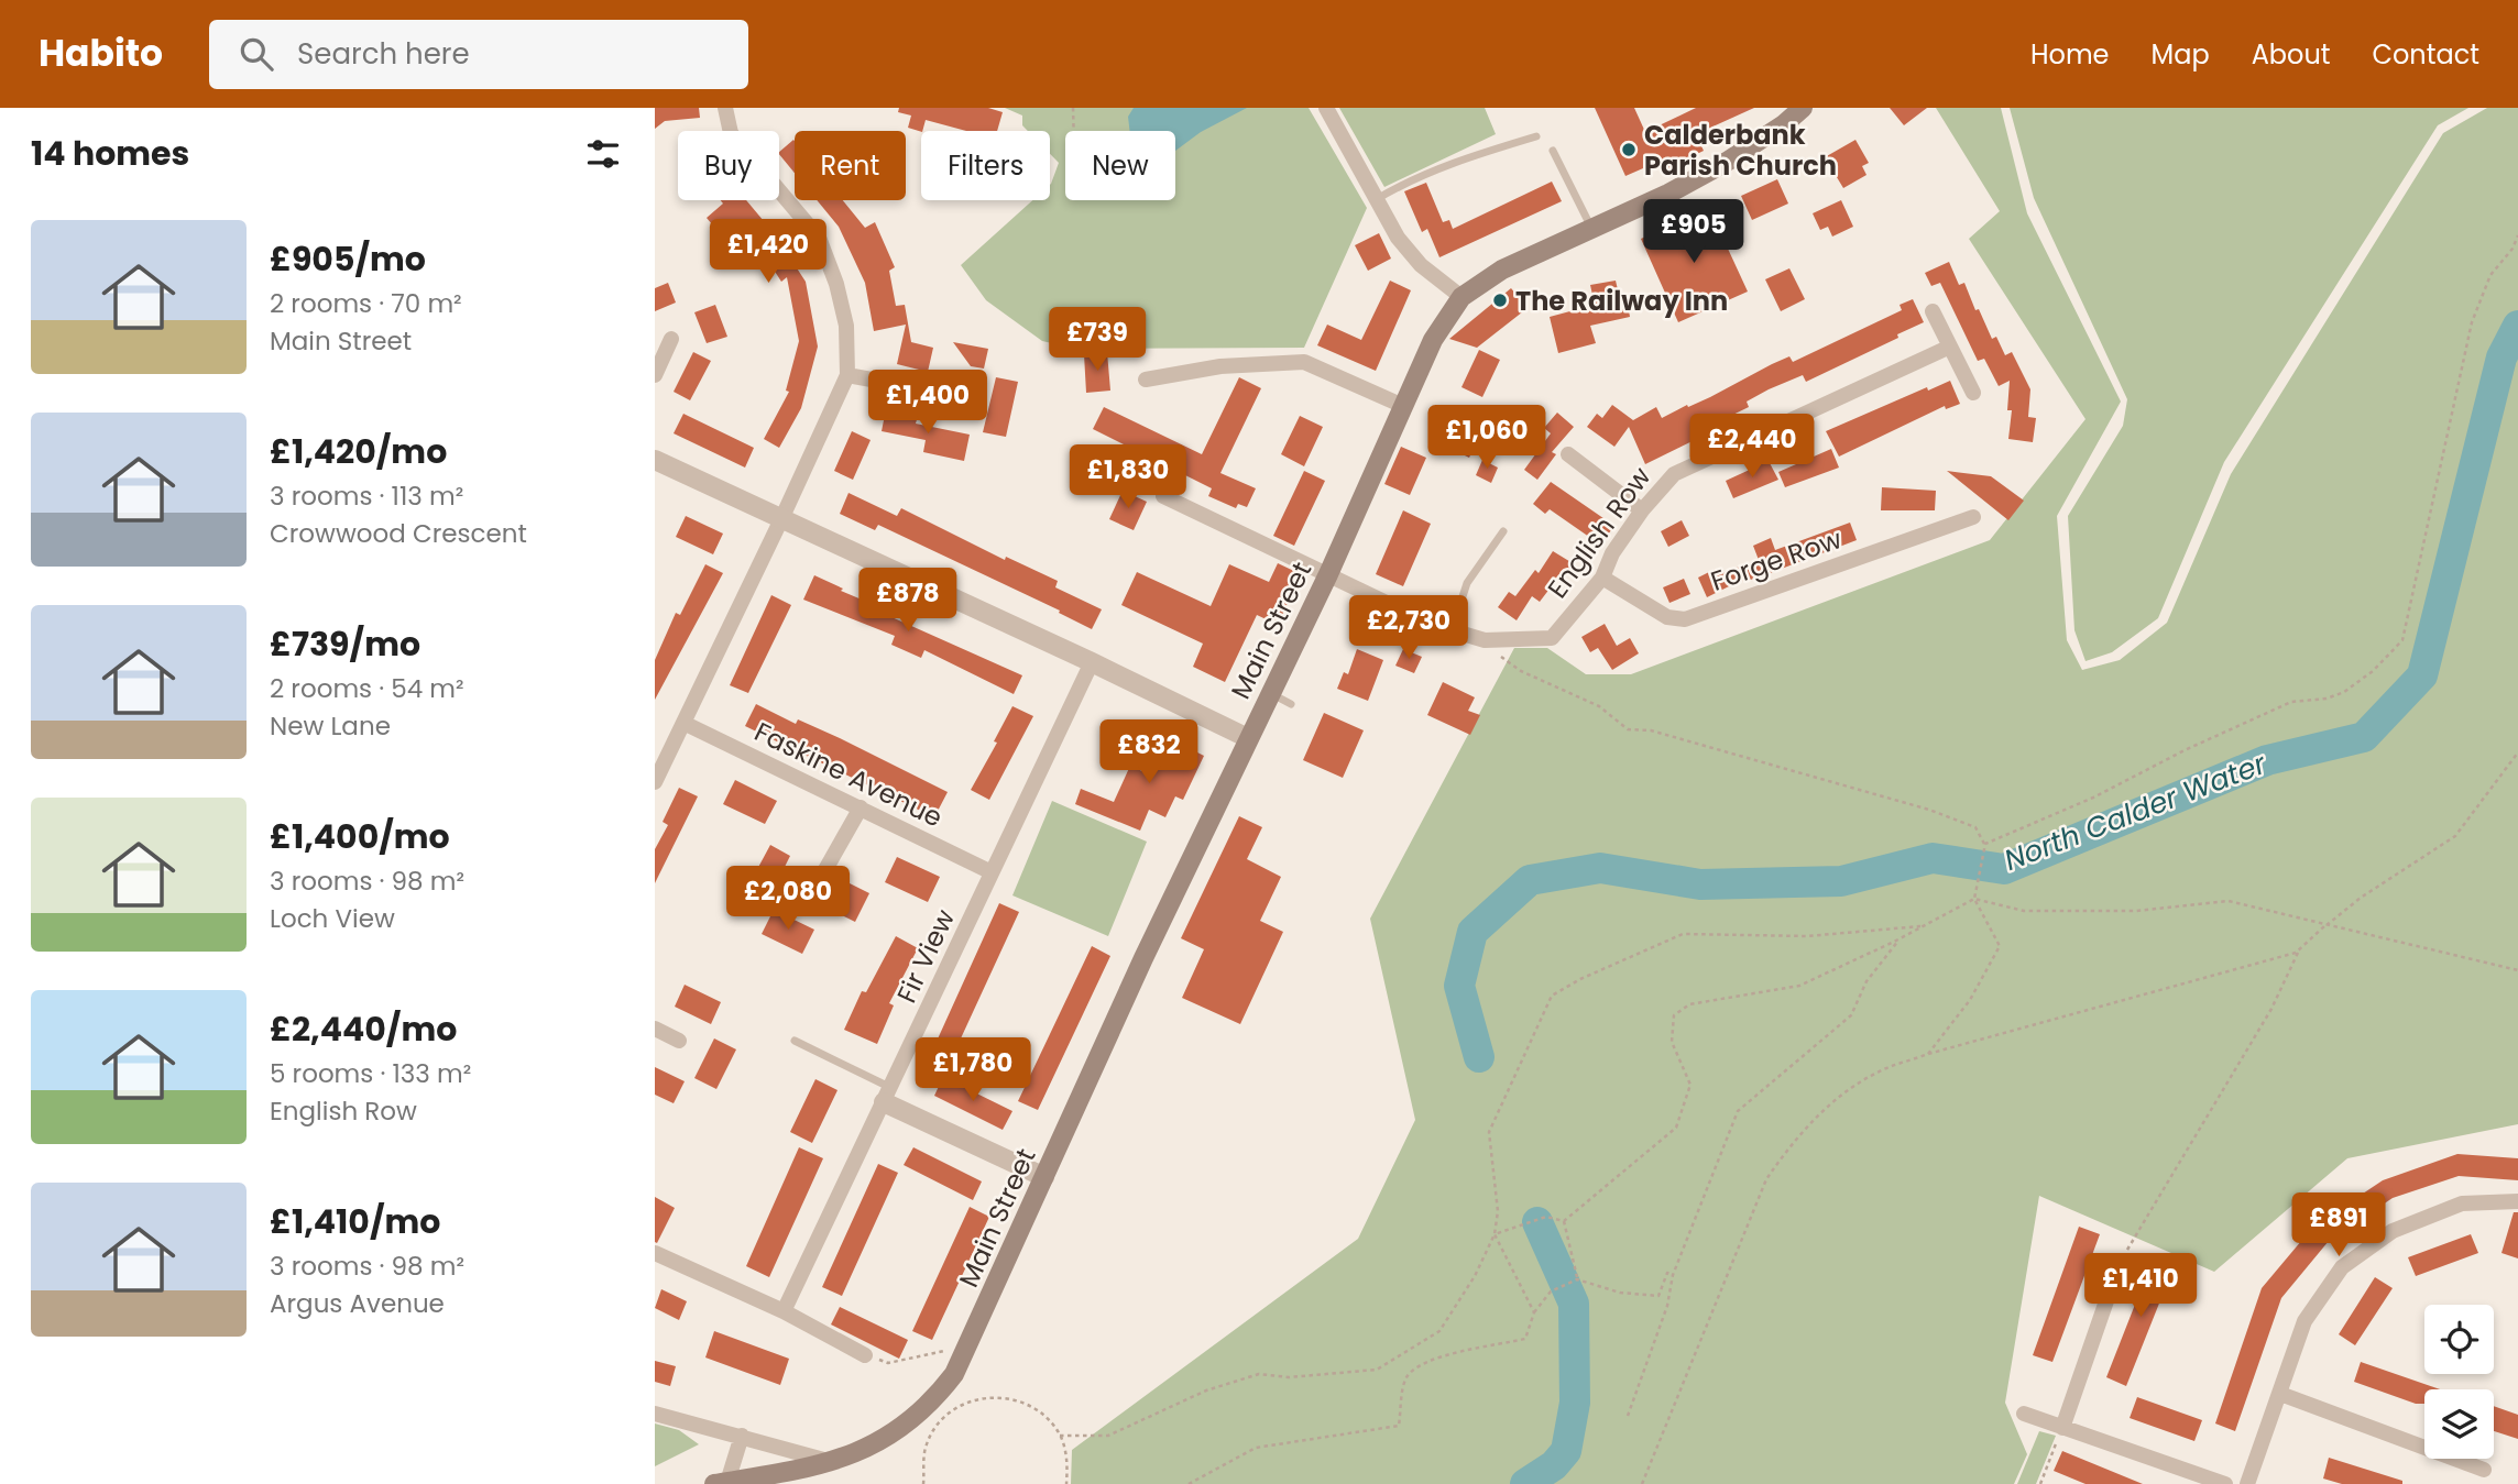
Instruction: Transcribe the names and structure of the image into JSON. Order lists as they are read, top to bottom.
{
  "streets": {
    "main road": ["Main Street"],
    "street": [
      "English Row",
      "Forge Row",
      "Faskine Avenue",
      "Fir View"
    ]
  },
  "crossings": [
    ["English Row", "Forge Row"],
    ["English Row", "Main Street"],
    ["Faskine Avenue", "Fir View"]
  ],
  "water": ["North Calder Water"],
  "places": ["Calderbank Parish Church", "The Railway Inn"],
  "page": {
    "header": "Habito",
    "search": "Search here",
    "nav": [
      "Home",
      "Map",
      "About",
      "Contact"
    ],
    "heading": "14 homes",
    "chip": [
      "Buy",
      "Rent",
      "Filters",
      "New"
    ],
    "price": [
      "£905",
      "£1,420",
      "£739",
      "£1,400",
      "£1,060",
      "£2,440",
      "£1,830",
      "£878",
      "£2,730",
      "£832",
      "£2,080",
      "£1,780",
      "£891",
      "£1,410"
    ],
    "list": [
      {
        "name": "£905/mo",
        "note": "2 rooms · 70 m² · Main Street"
      },
      {
        "name": "£1,420/mo",
        "note": "3 rooms · 113 m² · Crowwood Crescent"
      },
      {
        "name": "£739/mo",
        "note": "2 rooms · 54 m² · New Lane"
      },
      {
        "name": "£1,400/mo",
        "note": "3 rooms · 98 m² · Loch View"
      },
      {
        "name": "£2,440/mo",
        "note": "5 rooms · 133 m² · English Row"
      },
      {
        "name": "£1,410/mo",
        "note": "3 rooms · 98 m² · Argus Avenue"
      }
    ]
  }
}
